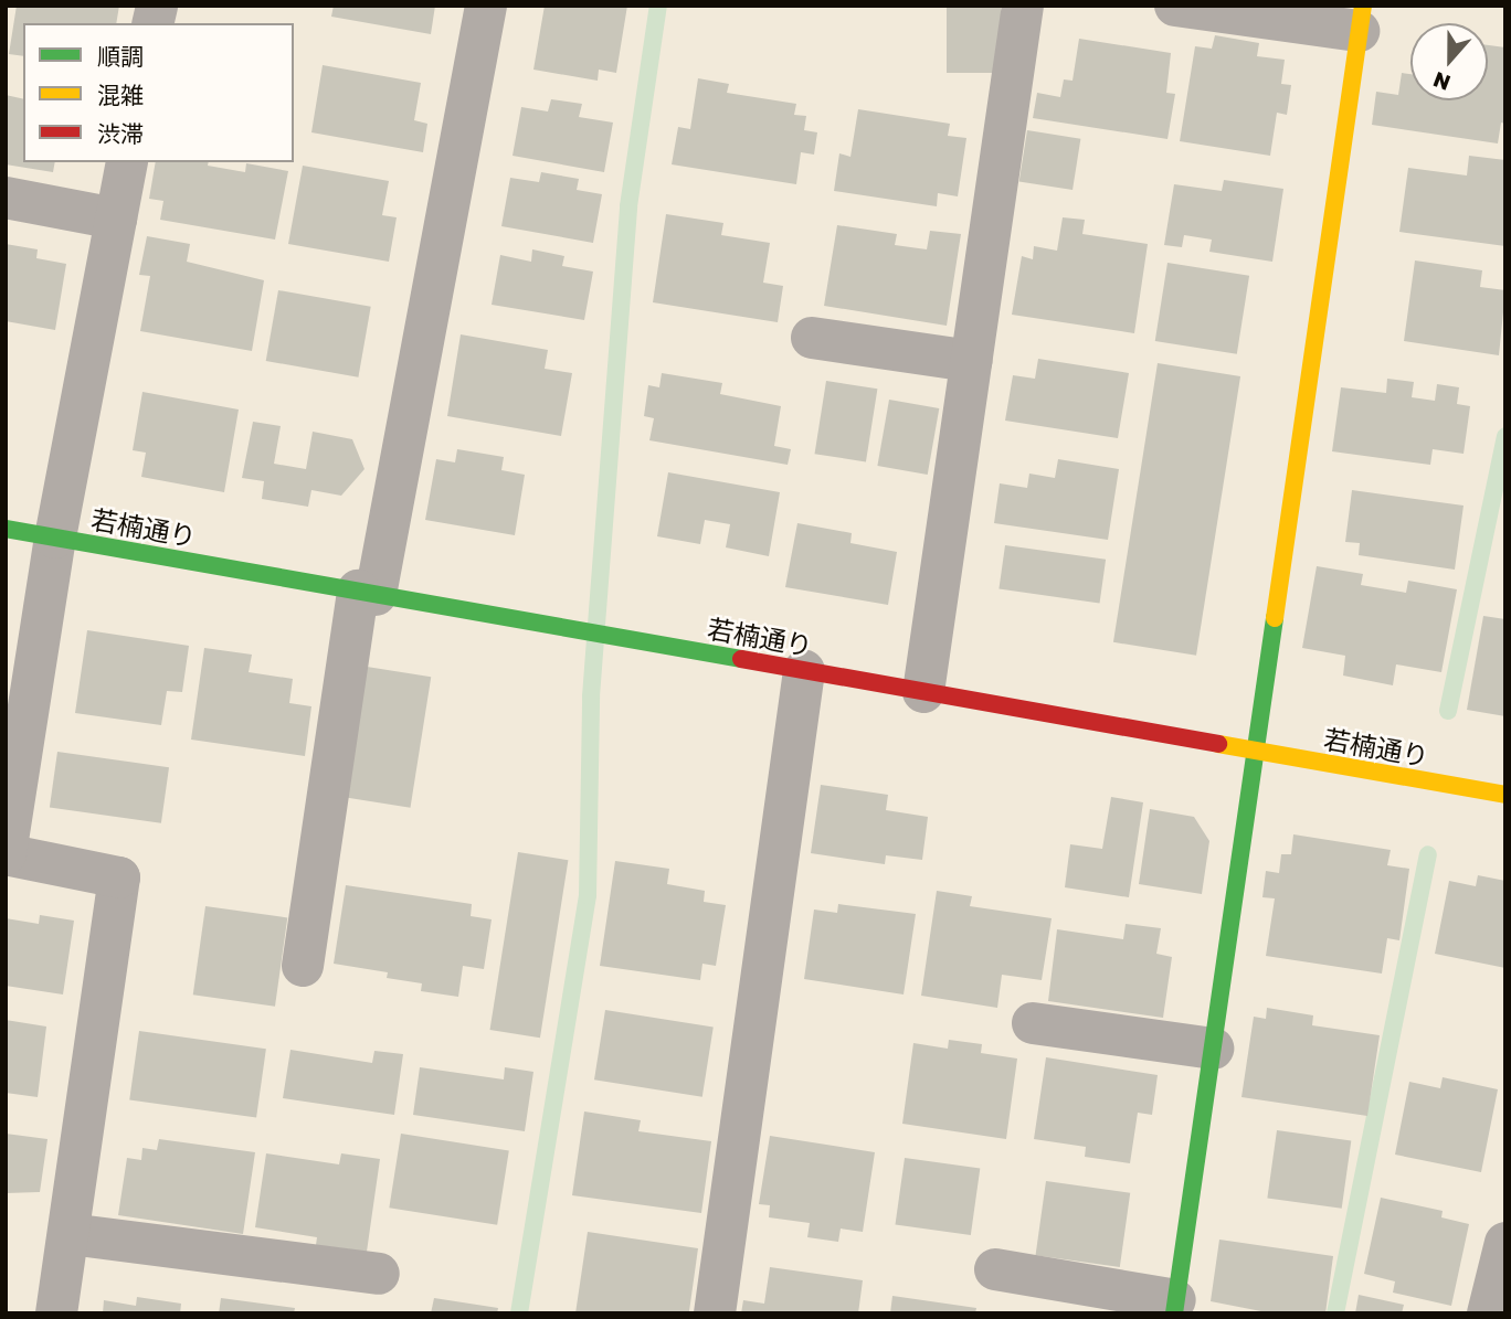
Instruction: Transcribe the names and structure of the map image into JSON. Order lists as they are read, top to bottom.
{
  "streets": {
    "street": ["若楠通り"]
  },
  "legend": ["順調", "混雑", "渋滞"],
  "north": "bottom"
}
